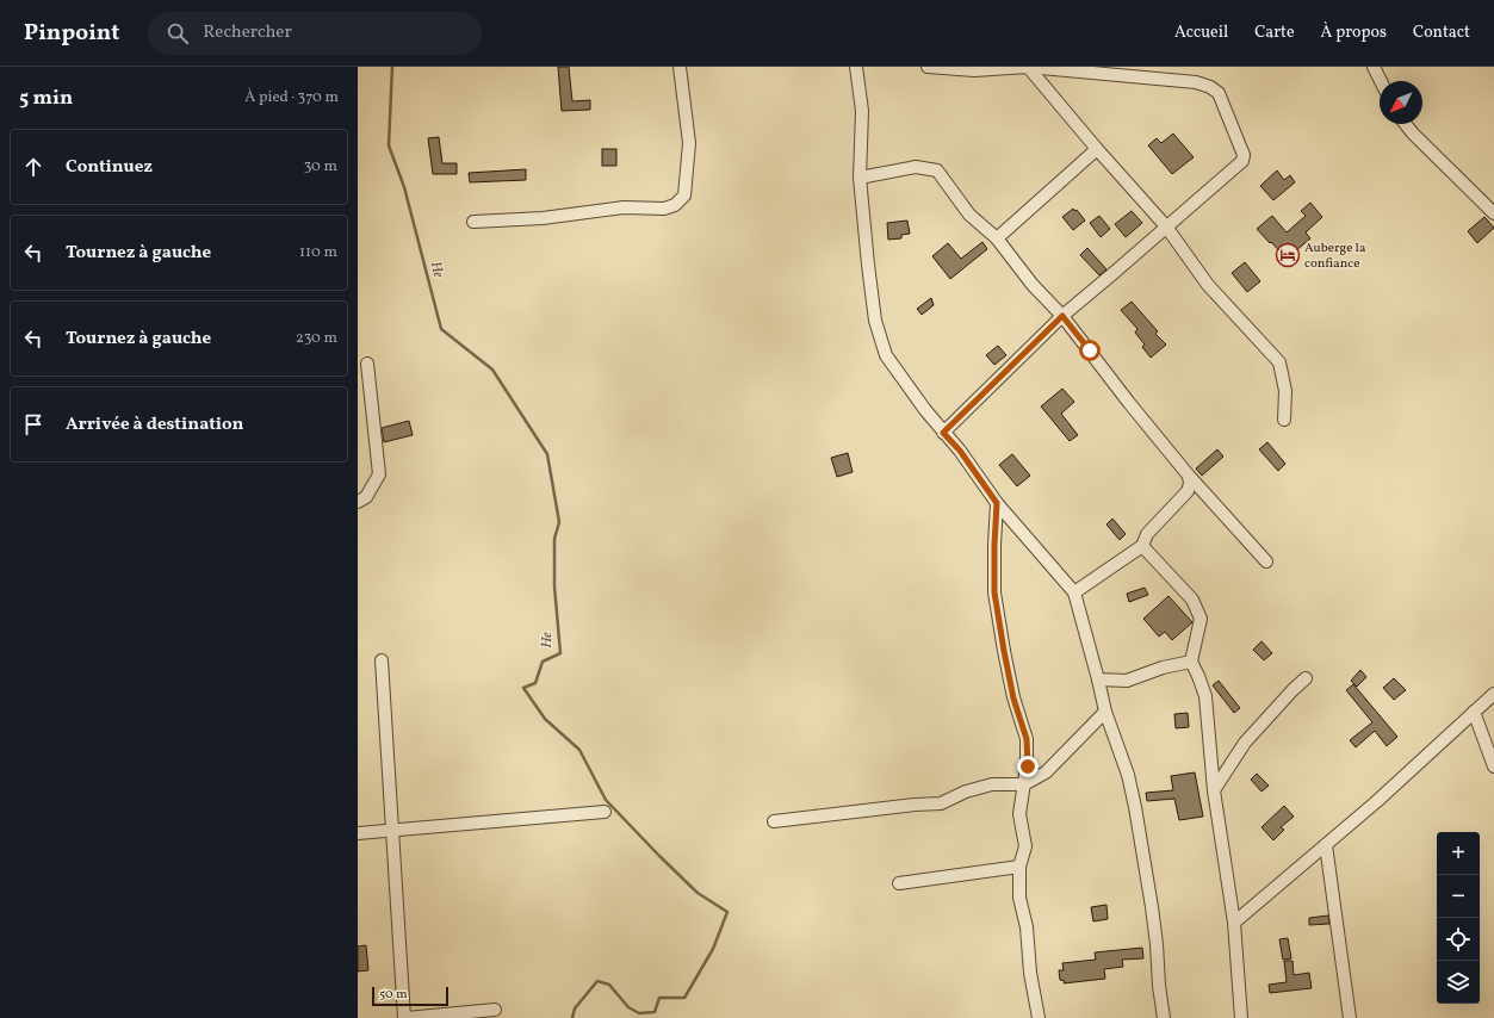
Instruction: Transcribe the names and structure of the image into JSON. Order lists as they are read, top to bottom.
{
  "water": ["He"],
  "places": {
    "hotel": ["Auberge la confiance"]
  },
  "scale_bar": "50 m",
  "north": "bottom left",
  "page": {
    "header": "Pinpoint",
    "search": "Rechercher",
    "nav": [
      "Accueil",
      "Carte",
      "À propos",
      "Contact"
    ],
    "heading": ["5 min", "À pied · 370 m"],
    "list": [
      ["Continuez", "30 m"],
      ["Tournez à gauche", "110 m"],
      ["Tournez à gauche", "230 m"],
      "Arrivée à destination"
    ],
    "map_buttons": ["+", "−"],
    "scale": "50 m"
  }
}
